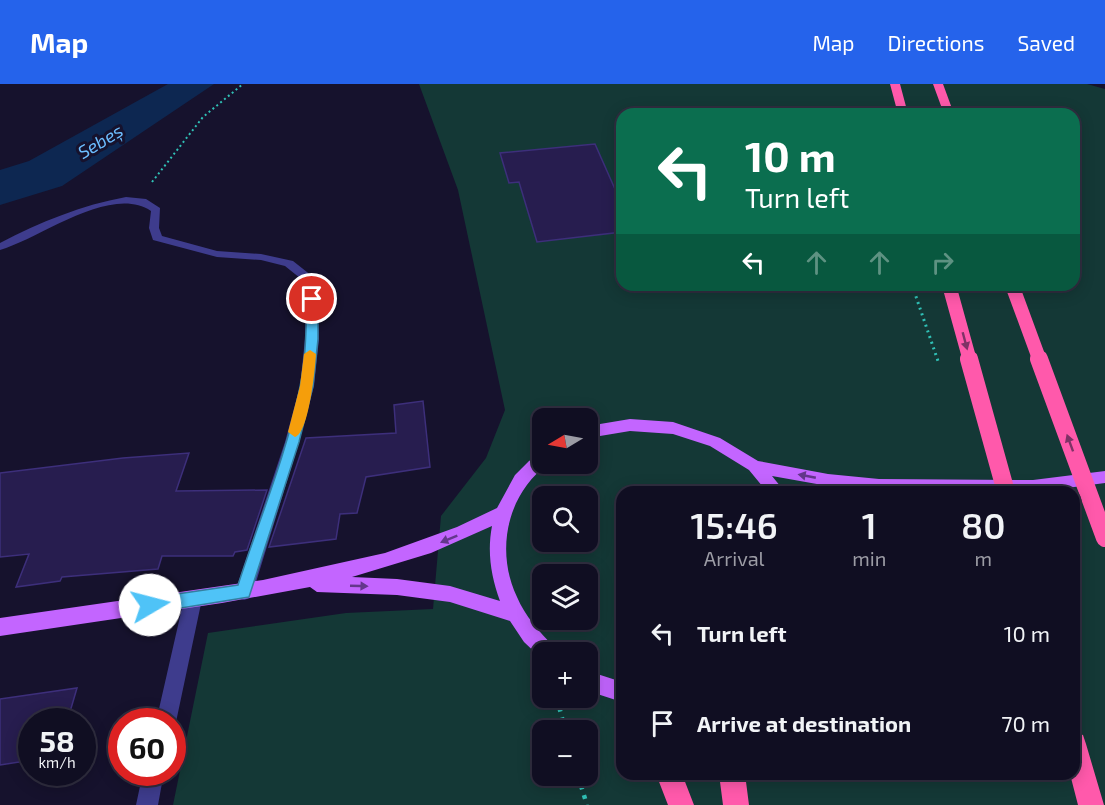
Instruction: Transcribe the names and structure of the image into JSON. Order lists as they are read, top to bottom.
{
  "water": ["Sebeș"],
  "north": "left",
  "page": {
    "header": "Map",
    "nav": ["Map", "Directions", "Saved"],
    "turn": ["10 m", "Turn left"],
    "map_buttons": ["+", "−"],
    "eta": [
      "15:46",
      "Arrival",
      "1",
      "min",
      "80",
      "m"
    ],
    "list": [
      {
        "name": "Turn left",
        "value": "10 m"
      },
      {
        "name": "Arrive at destination",
        "value": "70 m"
      }
    ],
    "speed": "58 km/h",
    "limit": "60"
  }
}
